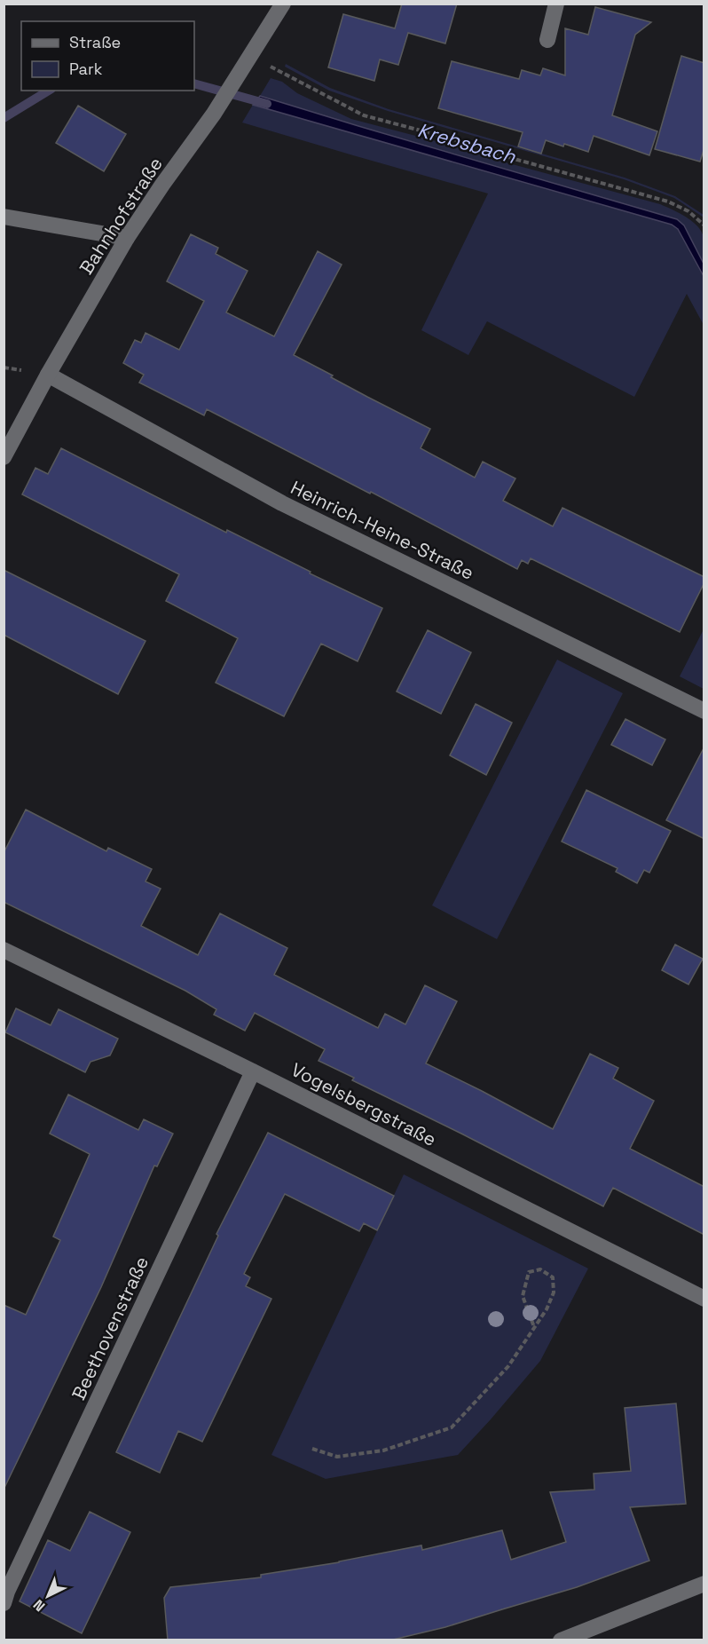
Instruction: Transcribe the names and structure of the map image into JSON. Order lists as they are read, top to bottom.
{
  "streets": {
    "street": [
      "Bahnhofstraße",
      "Heinrich-Heine-Straße",
      "Vogelsbergstraße",
      "Beethovenstraße"
    ]
  },
  "crossings": [
    ["Bahnhofstraße", "Heinrich-Heine-Straße"],
    ["Vogelsbergstraße", "Beethovenstraße"]
  ],
  "water": ["Krebsbach"],
  "legend": ["Straße", "Park"],
  "north": "bottom left"
}
